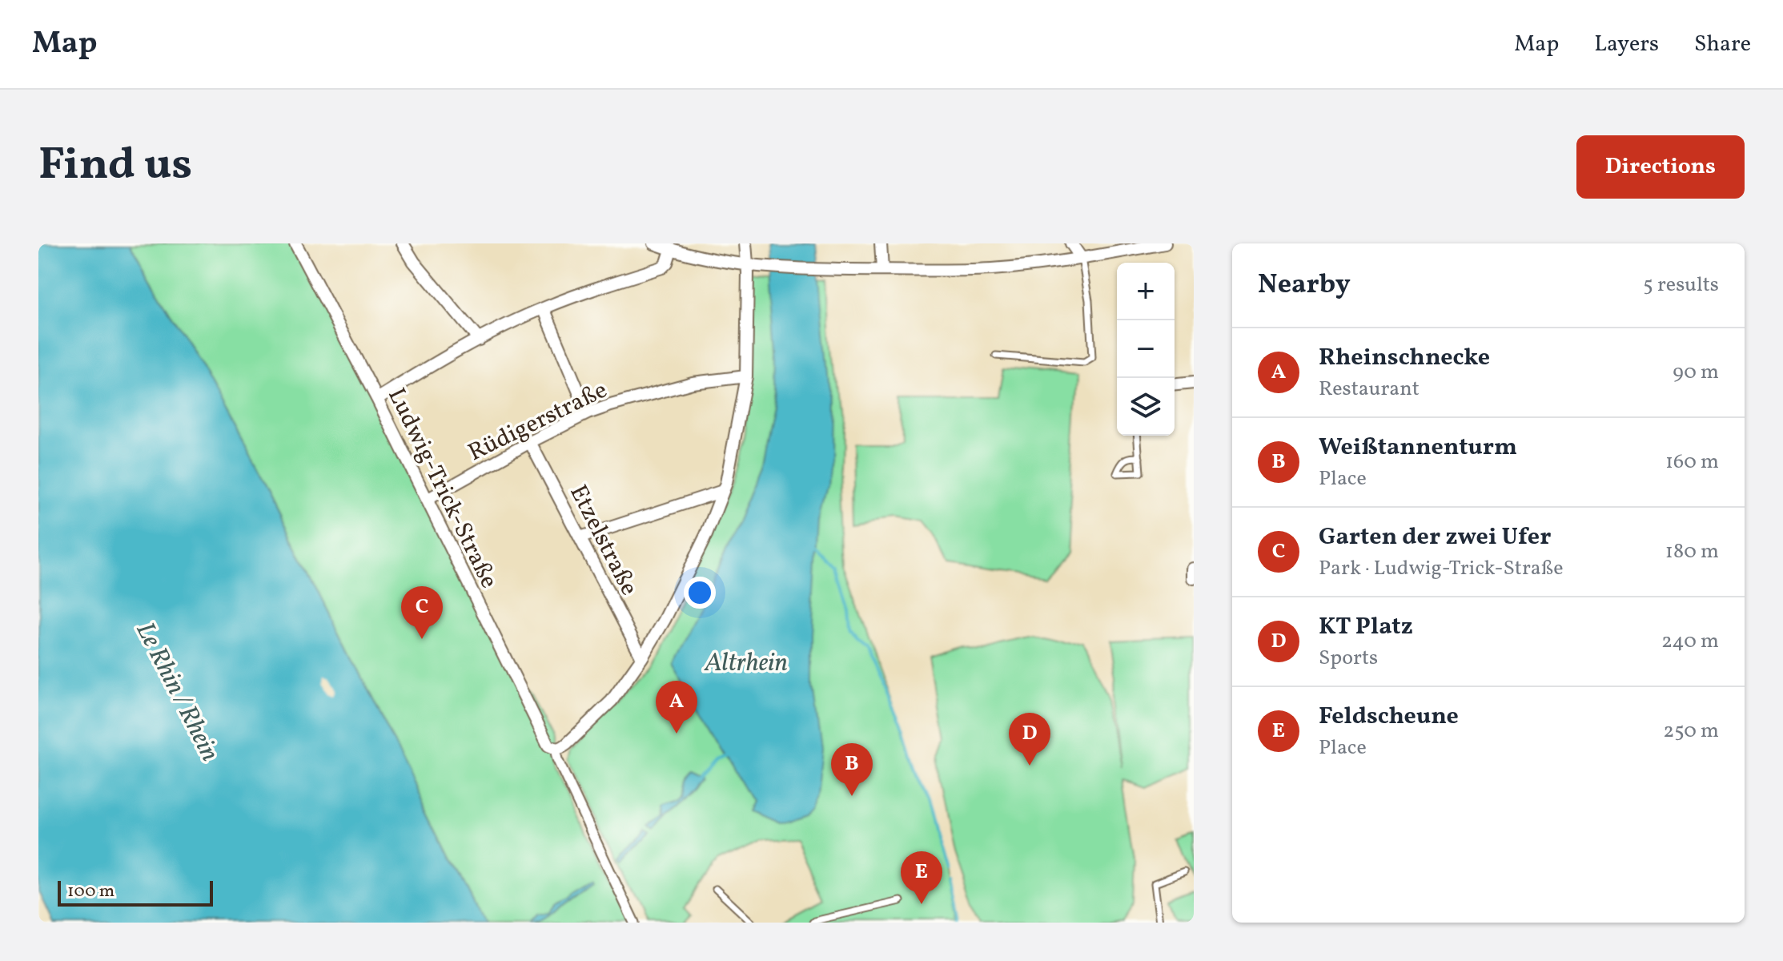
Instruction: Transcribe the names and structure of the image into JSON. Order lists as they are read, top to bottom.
{
  "streets": {
    "street": ["Rüdigerstraße", "Ludwig-Trick-Straße", "Etzelstraße"]
  },
  "crossings": [
    ["Rüdigerstraße", "Ludwig-Trick-Straße"],
    ["Rüdigerstraße", "Etzelstraße"]
  ],
  "water": ["Altrhein", "Le Rhin / Rhein"],
  "scale_bar": "100 m",
  "page": {
    "header": "Map",
    "nav": ["Map", "Layers", "Share"],
    "title": "Find us",
    "buttons": "Directions",
    "heading": ["Nearby", "5 results"],
    "map_buttons": ["+", "−"],
    "list": [
      {
        "mark": "A",
        "name": "Rheinschnecke",
        "note": "Restaurant",
        "value": "90 m"
      },
      {
        "mark": "B",
        "name": "Weißtannenturm",
        "note": "Place",
        "value": "160 m"
      },
      {
        "mark": "C",
        "name": "Garten der zwei Ufer",
        "note": "Park · Ludwig-Trick-Straße",
        "value": "180 m"
      },
      {
        "mark": "D",
        "name": "KT Platz",
        "note": "Sports",
        "value": "240 m"
      },
      {
        "mark": "E",
        "name": "Feldscheune",
        "note": "Place",
        "value": "250 m"
      }
    ],
    "pins": [
      "C",
      "A",
      "D",
      "B",
      "E"
    ],
    "scale": "100 m"
  }
}
